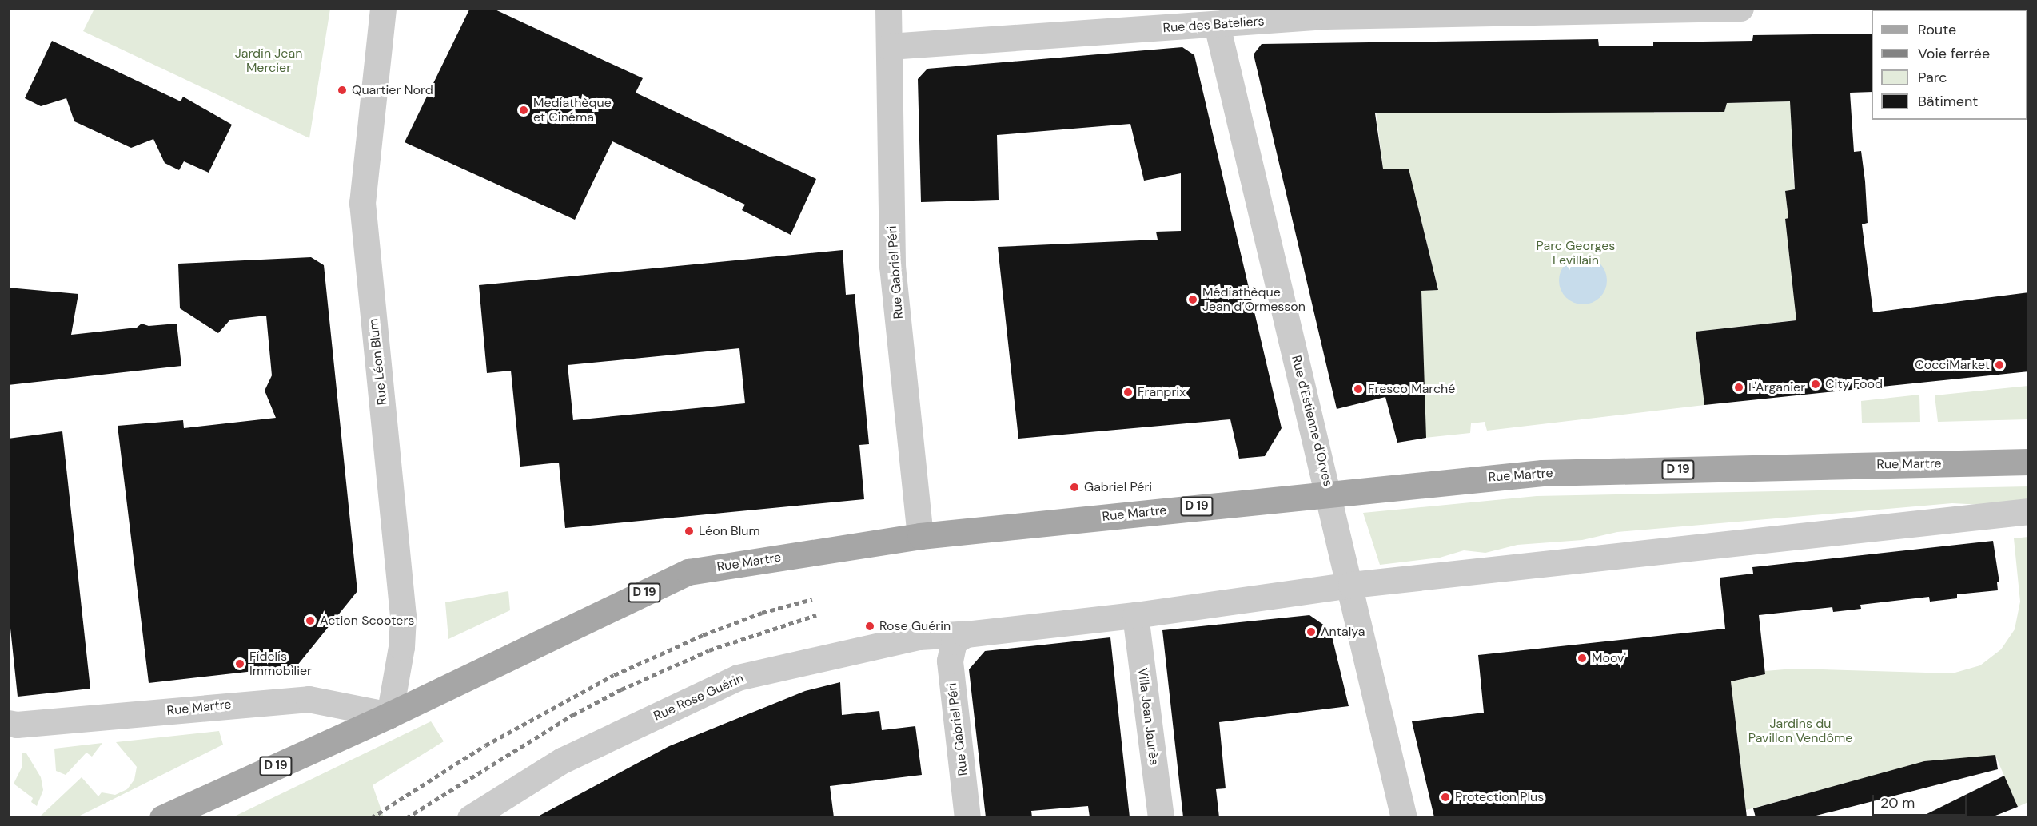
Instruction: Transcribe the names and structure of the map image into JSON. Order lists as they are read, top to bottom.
{
  "streets": {
    "main road": ["Rue Martre", "D 19"],
    "street": [
      "Rue des Bateliers",
      "Rue Gabriel Péri",
      "Rue Léon Blum",
      "Rue d'Estienne d'Orves",
      "Rue Rose Guérin",
      "Villa Jean Jaurès"
    ]
  },
  "crossings": [
    ["Rue des Bateliers", "Rue Gabriel Péri"],
    ["Rue des Bateliers", "Rue d'Estienne d'Orves"],
    ["Rue Gabriel Péri", "Rue Martre"],
    ["Rue Gabriel Péri", "Rue Rose Guérin"],
    ["Rue Léon Blum", "Rue Martre"],
    ["Rue d'Estienne d'Orves", "Rue Martre"]
  ],
  "parks": ["Jardin Jean Mercier", "Parc Georges Levillain", "Jardins du Pavillon Vendôme"],
  "places": [
    "Quartier Nord",
    "Mediathèque et Cinéma",
    "Médiathèque Jean d’Ormesson",
    "CocciMarket",
    "City Food",
    "L'Arganier",
    "Fresco Marché",
    "Franprix",
    "Gabriel Péri",
    "Léon Blum",
    "Action Scooters",
    "Rose Guérin",
    "Antalya",
    "Moov'",
    "Fidelis Immobilier",
    "Protection Plus"
  ],
  "legend": [
    "Route",
    "Voie ferrée",
    "Parc",
    "Bâtiment"
  ],
  "scale_bar": "20 m"
}
